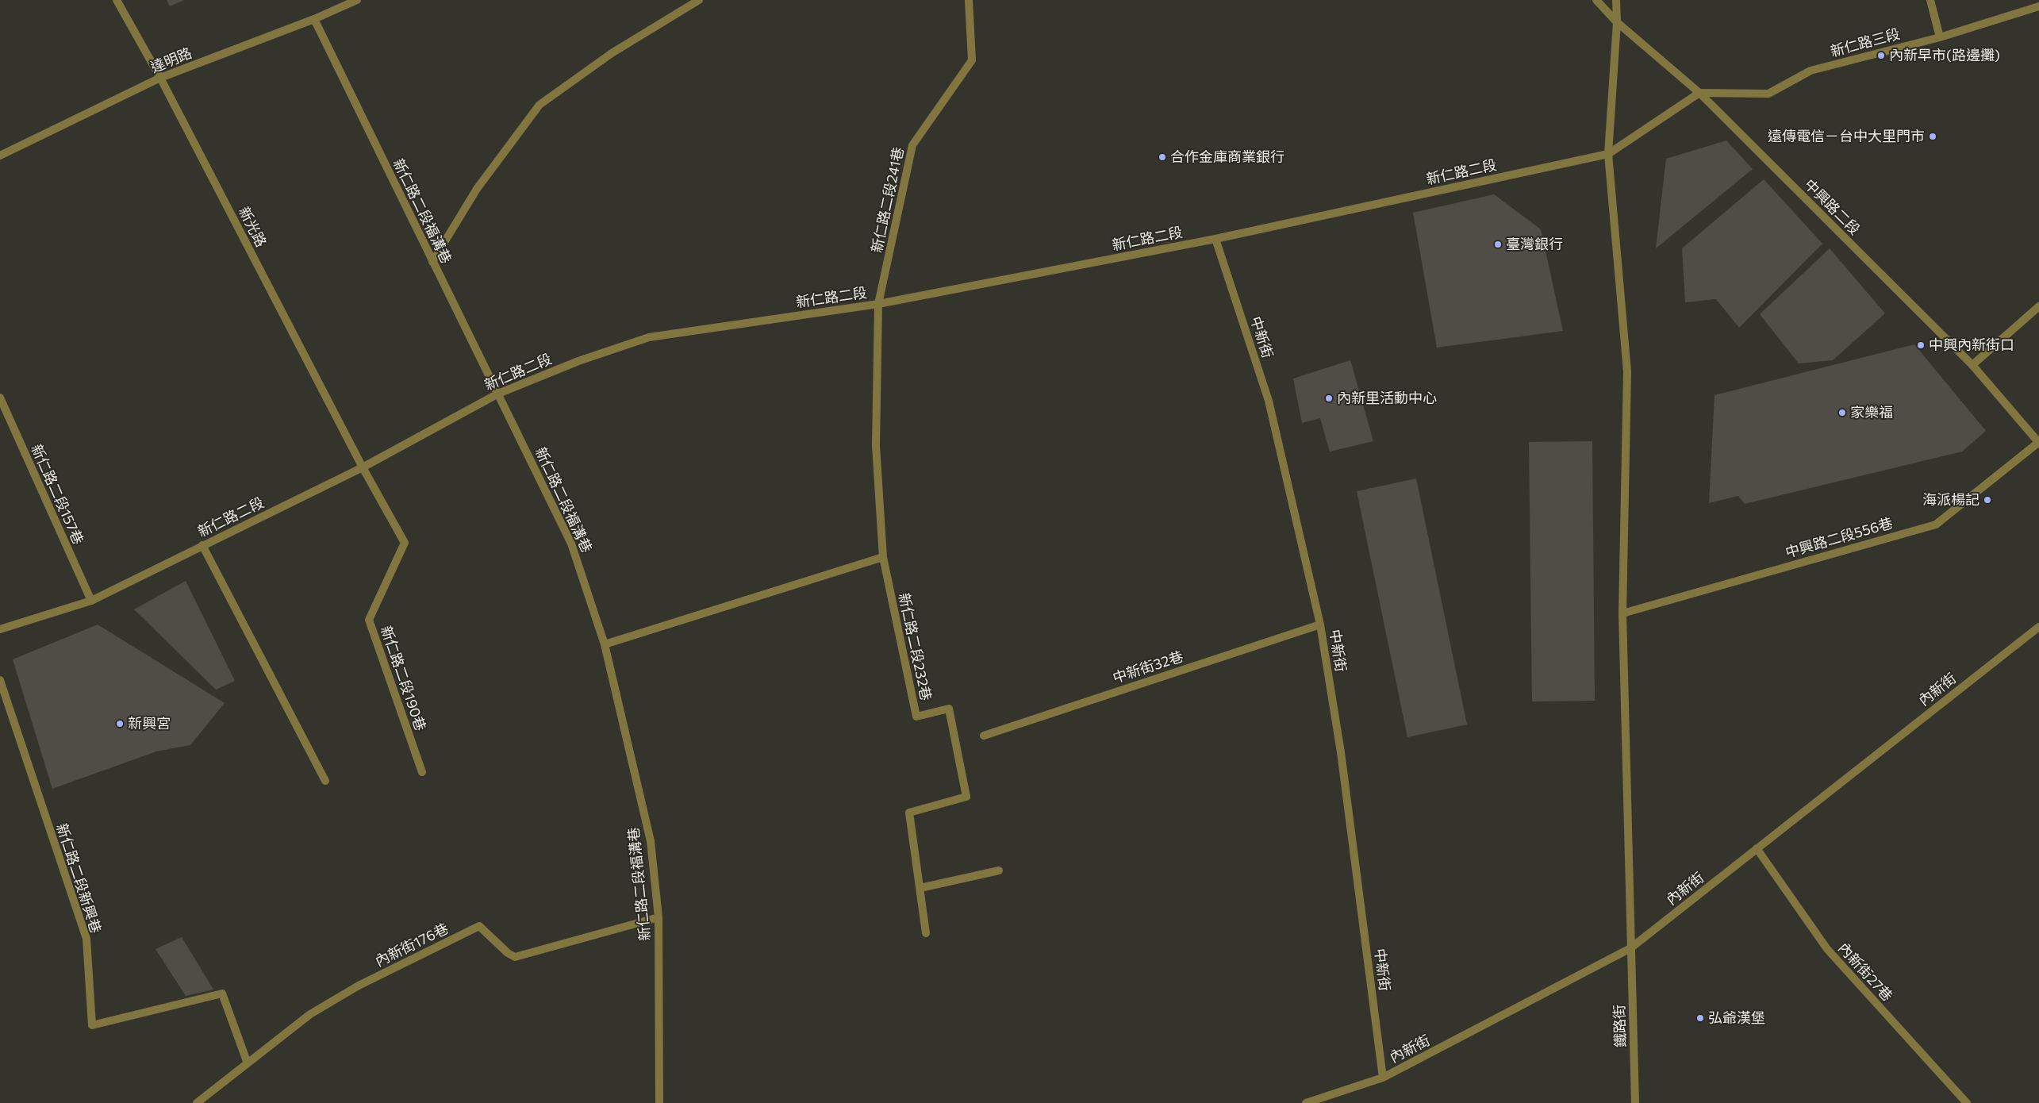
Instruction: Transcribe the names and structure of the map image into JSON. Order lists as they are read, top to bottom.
{
  "streets": {
    "street": [
      "新仁路三段",
      "達明路",
      "新仁路二段",
      "新仁路二段241巷",
      "中興路二段",
      "新仁路二段福溝巷",
      "新光路",
      "中新街",
      "新仁路二段157巷",
      "中興路二段556巷",
      "新仁路二段232巷",
      "中新街32巷",
      "新仁路二段190巷",
      "內新街",
      "新仁路二段新興巷",
      "內新街176巷",
      "內新街27巷",
      "鐵路街"
    ]
  },
  "crossings": [
    ["新仁路三段", "新仁路二段"],
    ["新仁路三段", "中興路二段"],
    ["達明路", "新仁路二段福溝巷"],
    ["達明路", "新光路"],
    ["新仁路二段", "新仁路二段241巷"],
    ["新仁路二段", "中興路二段"],
    ["新仁路二段", "新仁路二段福溝巷"],
    ["新仁路二段", "新光路"],
    ["新仁路二段", "中新街"],
    ["新仁路二段", "新仁路二段157巷"],
    ["新仁路二段", "新仁路二段232巷"],
    ["新仁路二段", "新仁路二段190巷"],
    ["新仁路二段", "鐵路街"],
    ["新仁路二段241巷", "新仁路二段232巷"],
    ["中興路二段", "中興路二段556巷"],
    ["中興路二段", "鐵路街"],
    ["新仁路二段福溝巷", "內新街176巷"],
    ["新光路", "新仁路二段190巷"],
    ["中新街", "中新街32巷"],
    ["中新街", "內新街"],
    ["中興路二段556巷", "鐵路街"],
    ["內新街", "內新街27巷"],
    ["內新街", "鐵路街"],
    ["新仁路二段新興巷", "內新街176巷"]
  ],
  "places": [
    "內新早市(路邊攤)",
    "遠傳電信－台中大里門市",
    "合作金庫商業銀行",
    "臺灣銀行",
    "中興內新街口",
    "內新里活動中心",
    "家樂福",
    "海派楊記",
    "新興宮",
    "弘爺漢堡"
  ]
}
